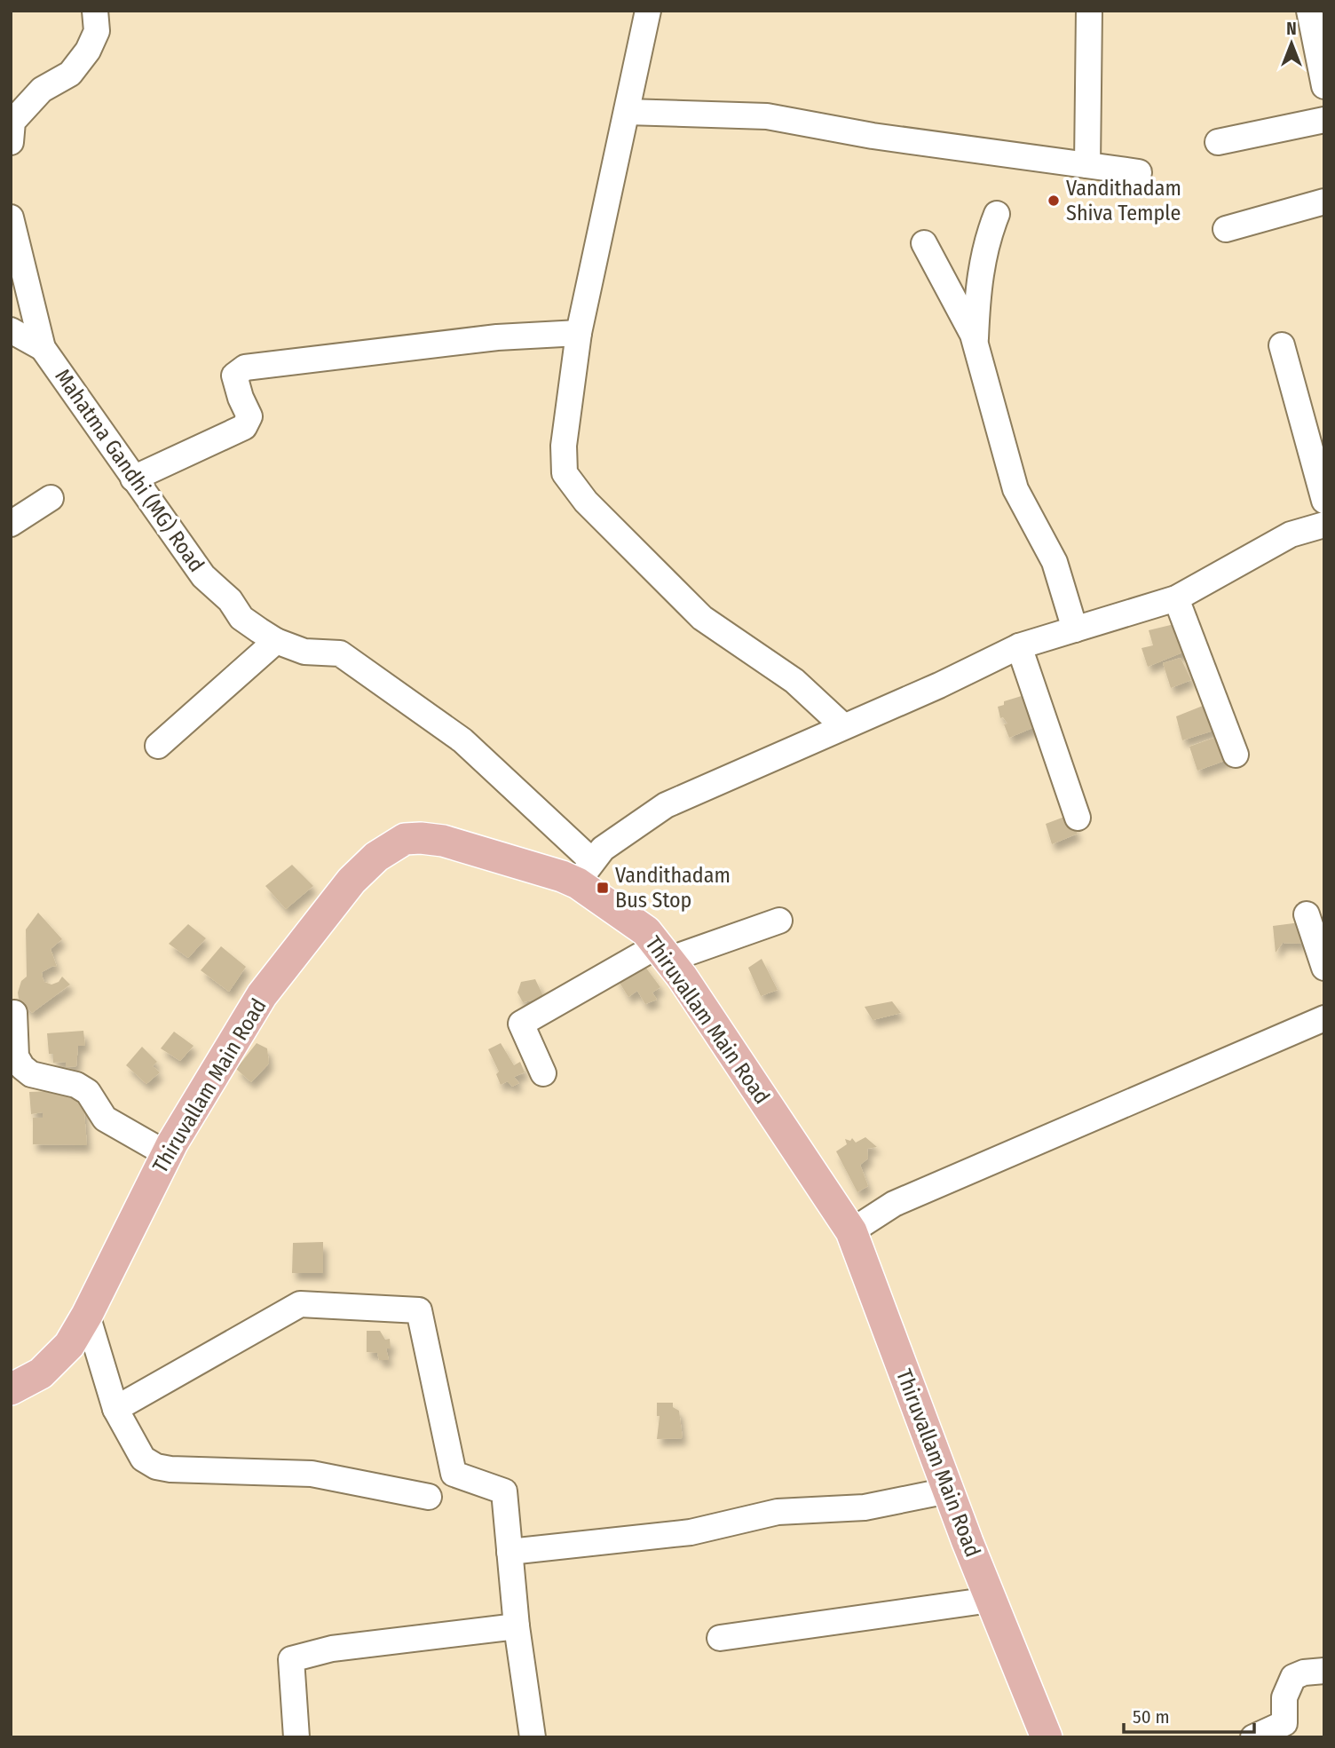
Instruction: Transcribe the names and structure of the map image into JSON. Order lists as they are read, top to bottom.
{
  "streets": {
    "main road": ["Thiruvallam Main Road"],
    "street": ["Mahatma Gandhi (MG) Road"]
  },
  "crossings": [
    ["Mahatma Gandhi (MG) Road", "Thiruvallam Main Road"]
  ],
  "places": {
    "other": ["Vandithadam Shiva Temple"],
    "transit": ["Vandithadam Bus Stop"]
  },
  "scale_bar": "50 m",
  "north": "top"
}
